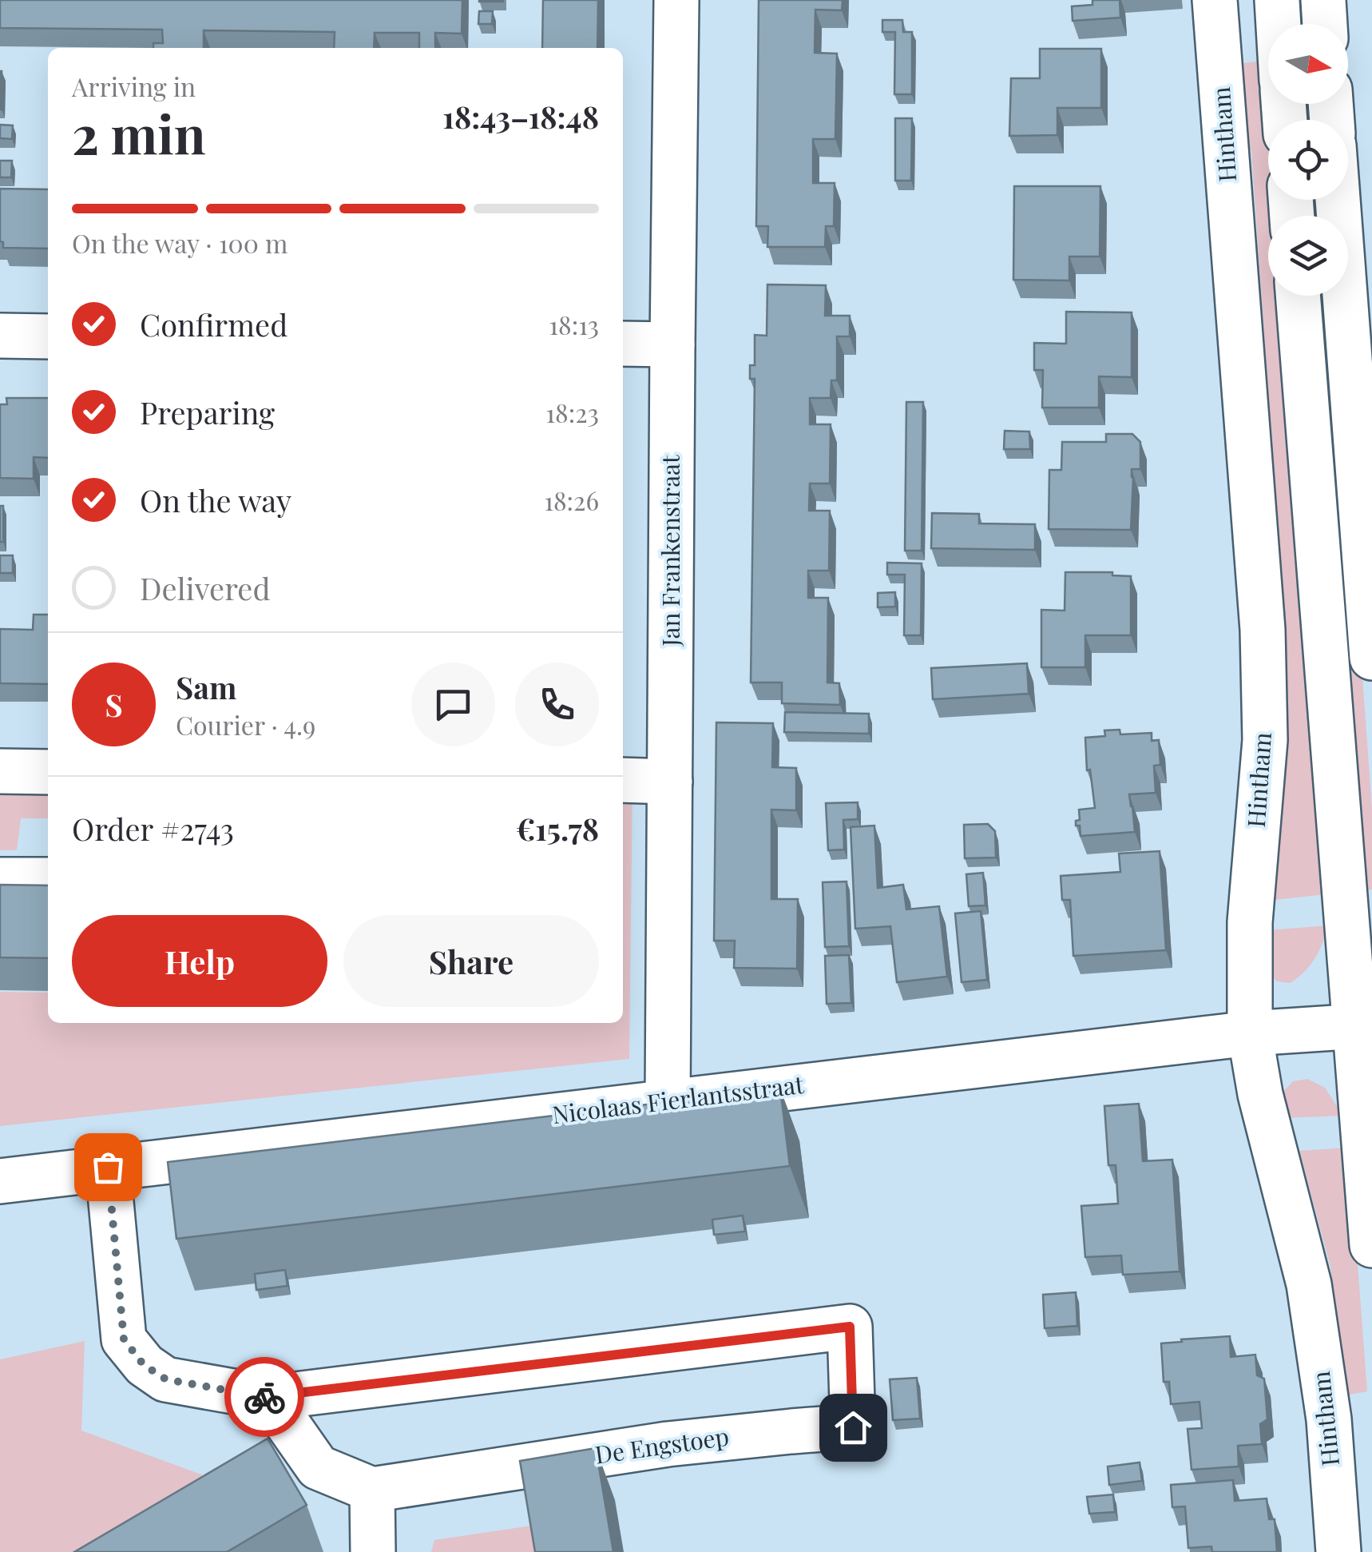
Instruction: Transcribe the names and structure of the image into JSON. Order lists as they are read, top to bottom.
{
  "streets": {
    "street": [
      "Hintham",
      "Jan Frankenstraat",
      "Nicolaas Fierlantsstraat",
      "De Engstoep"
    ]
  },
  "crossings": [
    ["Hintham", "Nicolaas Fierlantsstraat"],
    ["Jan Frankenstraat", "Nicolaas Fierlantsstraat"]
  ],
  "north": "right",
  "page": {
    "heading": ["2 min", "Arriving in", "18:43–18:48"],
    "panel": [
      "Sam",
      "Courier · 4.9",
      "Order #2743",
      "€15.78"
    ],
    "bar": "On the way · 100 m",
    "list": [
      ["Confirmed", "18:13"],
      ["Preparing", "18:23"],
      ["On the way", "18:26"],
      "Delivered"
    ],
    "round": "S",
    "buttons": ["Help", "Share"]
  }
}
